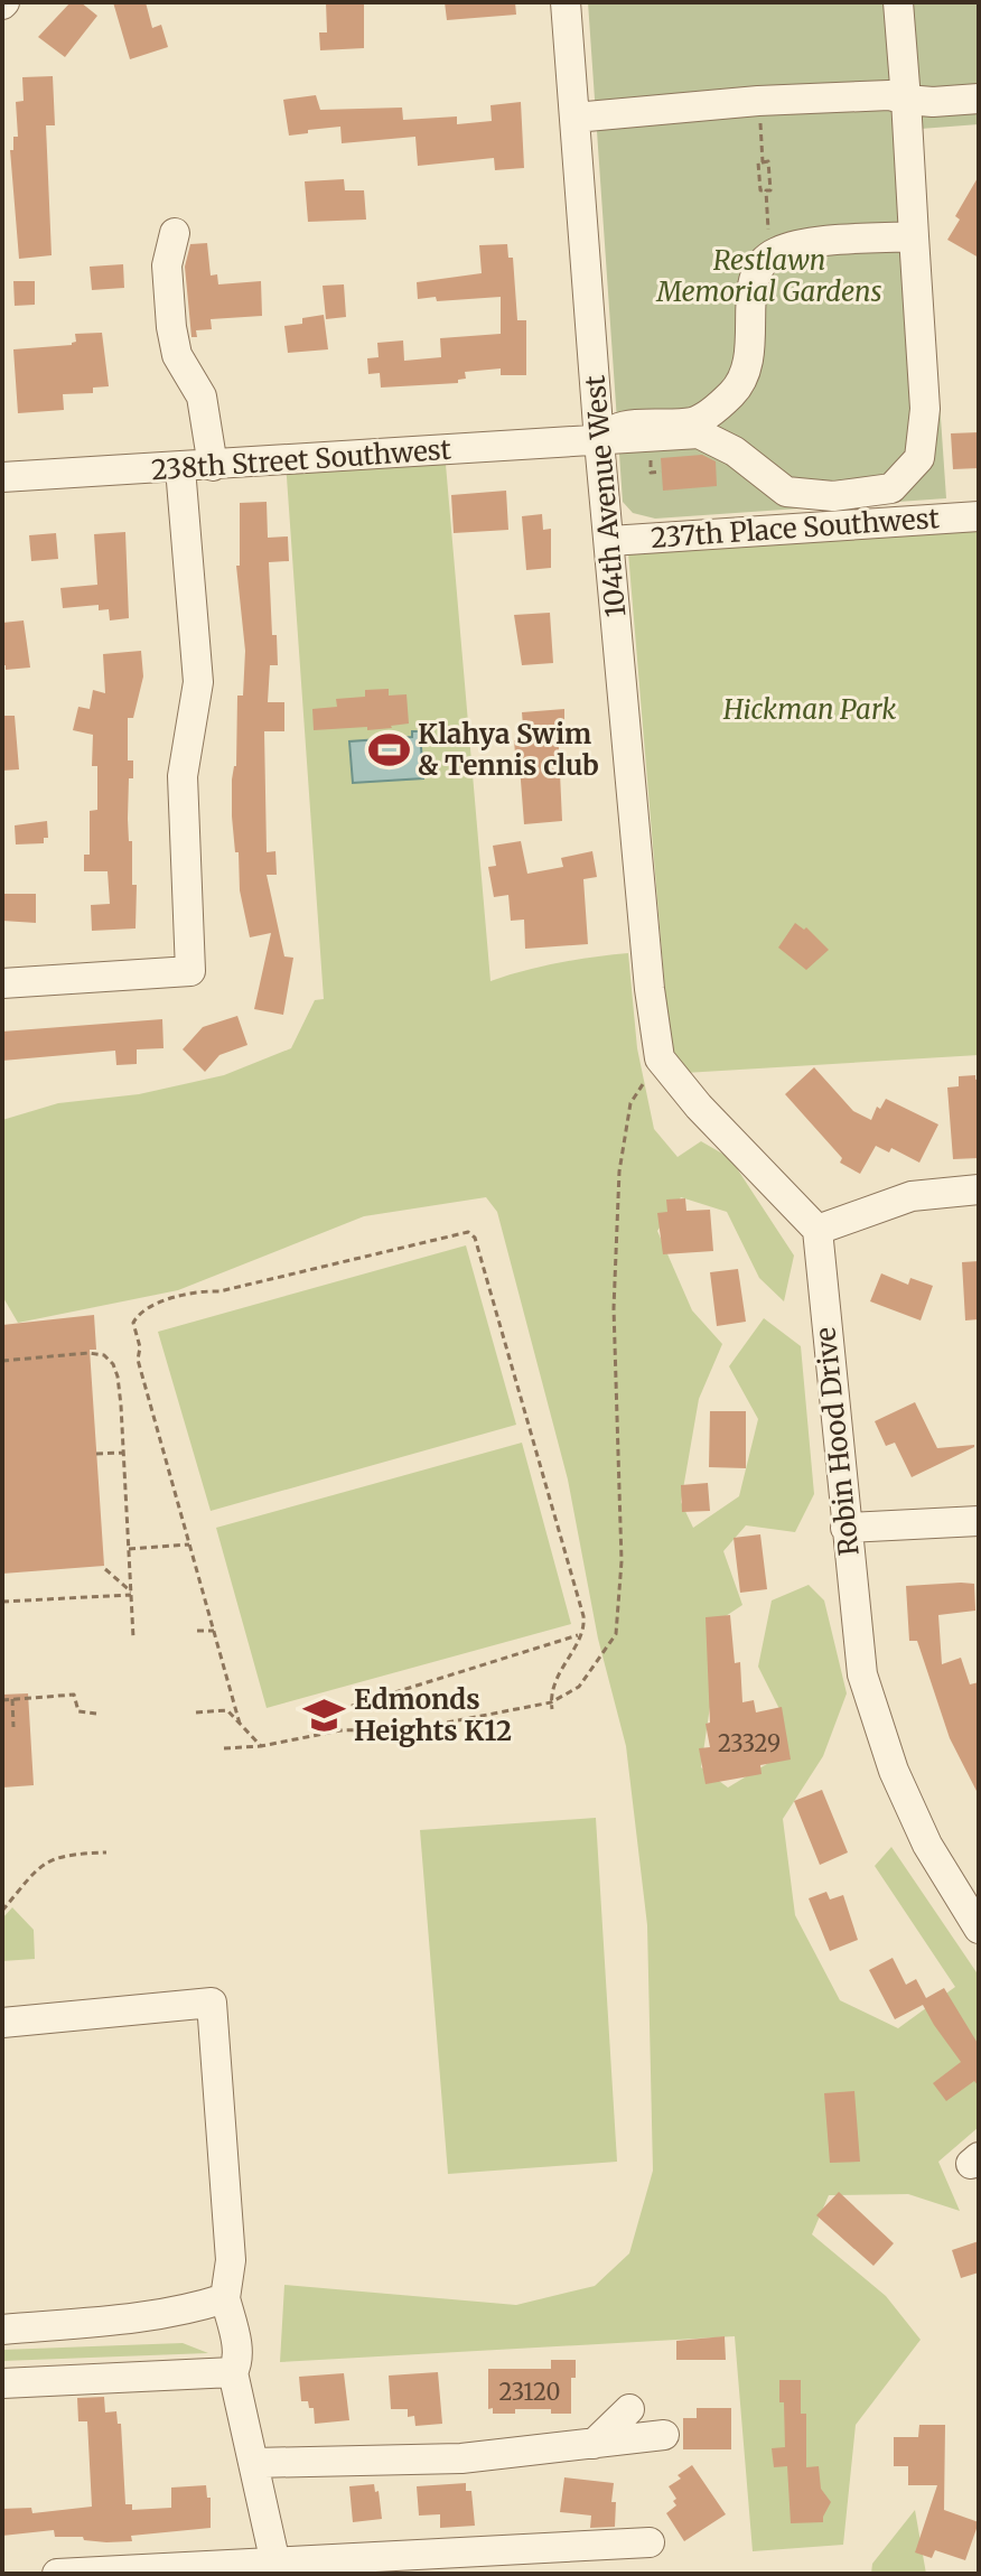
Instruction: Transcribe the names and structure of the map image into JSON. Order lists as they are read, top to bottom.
{
  "streets": {
    "street": [
      "238th Street Southwest",
      "104th Avenue West",
      "237th Place Southwest",
      "Robin Hood Drive"
    ]
  },
  "crossings": [
    ["238th Street Southwest", "104th Avenue West"],
    ["104th Avenue West", "237th Place Southwest"]
  ],
  "parks": ["Restlawn Memorial Gardens", "Hickman Park"],
  "places": {
    "sports": ["Klahya Swim & Tennis club"],
    "school or university": ["Edmonds Heights K12"]
  },
  "house_numbers": ["23329", "23120"]
}
